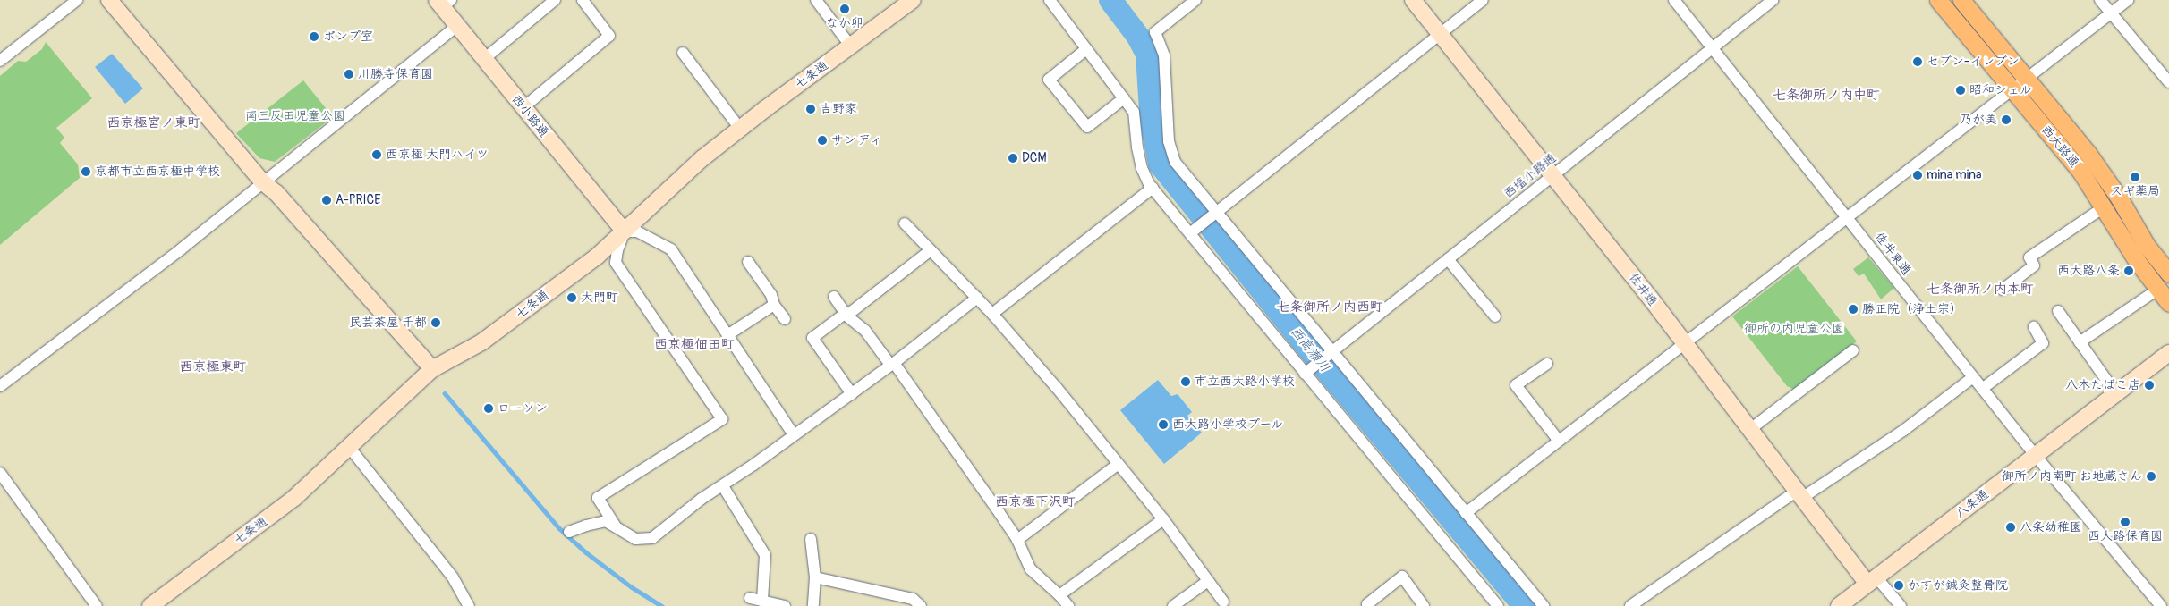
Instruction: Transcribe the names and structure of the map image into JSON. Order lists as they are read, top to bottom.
{
  "streets": {
    "main road": ["西大路通"],
    "street": [
      "七条通",
      "西小路通",
      "西塩小路通",
      "佐井東通",
      "佐井通",
      "八条通"
    ]
  },
  "crossings": [
    ["七条通", "西小路通"],
    ["西塩小路通", "佐井東通"],
    ["西塩小路通", "佐井通"],
    ["佐井東通", "八条通"],
    ["佐井通", "八条通"]
  ],
  "districts": [
    "七条御所ノ内中町",
    "西京極宮ノ東町",
    "七条御所ノ内本町",
    "七条御所ノ内西町",
    "西京極佃田町",
    "西京極東町",
    "西京極下沢町"
  ],
  "water": ["西高瀬川"],
  "parks": ["南三反田児童公園", "御所の内児童公園"],
  "places": [
    "なか卯",
    "ポンプ室",
    "セブン-イレブン",
    "川勝寺保育園",
    "昭和シェル",
    "吉野家",
    "乃が美",
    "サンディ",
    "西京極 大門ハイツ",
    "DCM",
    "京都市立西京極中学校",
    "mina mina",
    "スギ薬局",
    "A-PRICE",
    "西大路八条",
    "大門町",
    "勝正院（浄土宗）",
    "民芸茶屋 千都",
    "市立西大路小学校",
    "八木たばこ店",
    "ローソン",
    "西大路小学校プール",
    "御所ノ内南町 お地蔵さん",
    "西大路保育園",
    "八条幼稚園",
    "かすが鍼灸整骨院"
  ]
}
